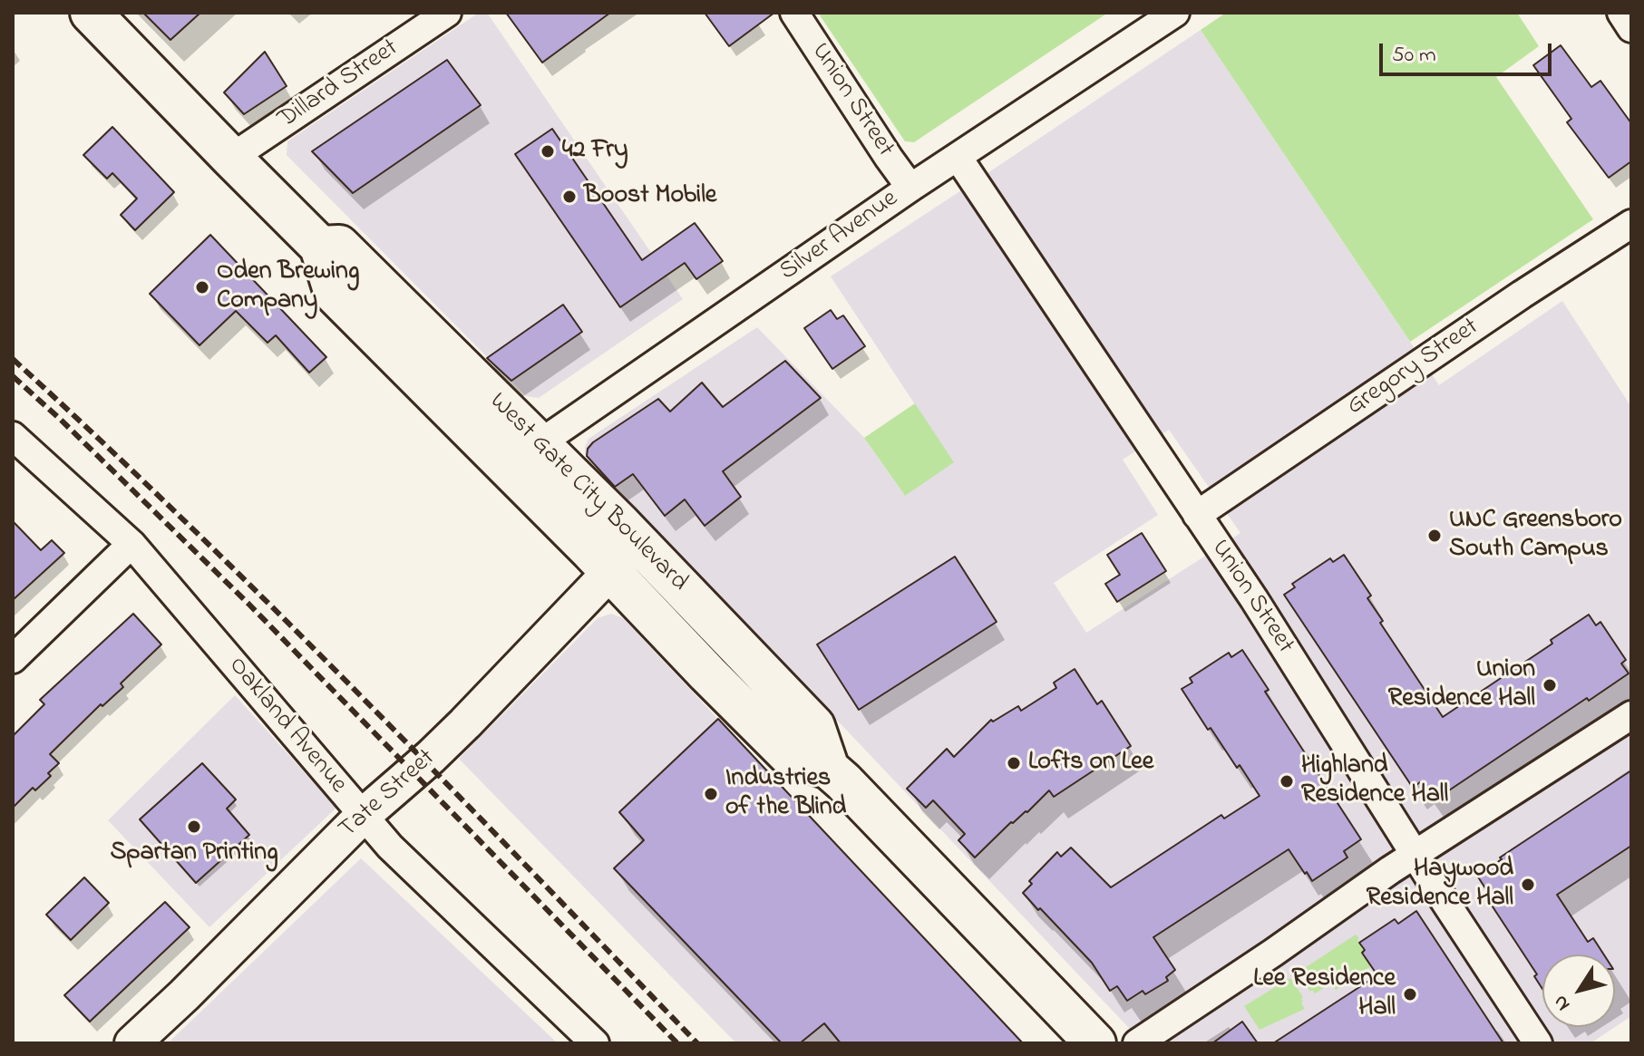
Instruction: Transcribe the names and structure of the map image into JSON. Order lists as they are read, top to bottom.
{
  "streets": {
    "main road": ["West Gate City Boulevard"],
    "street": [
      "Dillard Street",
      "Union Street",
      "Silver Avenue",
      "Gregory Street",
      "Oakland Avenue",
      "Tate Street"
    ]
  },
  "crossings": [
    ["Dillard Street", "West Gate City Boulevard"],
    ["Union Street", "Silver Avenue"],
    ["Union Street", "Gregory Street"],
    ["Silver Avenue", "West Gate City Boulevard"],
    ["West Gate City Boulevard", "Tate Street"],
    ["Oakland Avenue", "Tate Street"]
  ],
  "places": [
    "42 Fry",
    "Boost Mobile",
    "Oden Brewing Company",
    "UNC Greensboro South Campus",
    "Union Residence Hall",
    "Lofts on Lee",
    "Highland Residence Hall",
    "Industries of the Blind",
    "Spartan Printing",
    "Haywood Residence Hall",
    "Lee Residence Hall"
  ],
  "scale_bar": "50 m",
  "north": "bottom left"
}
